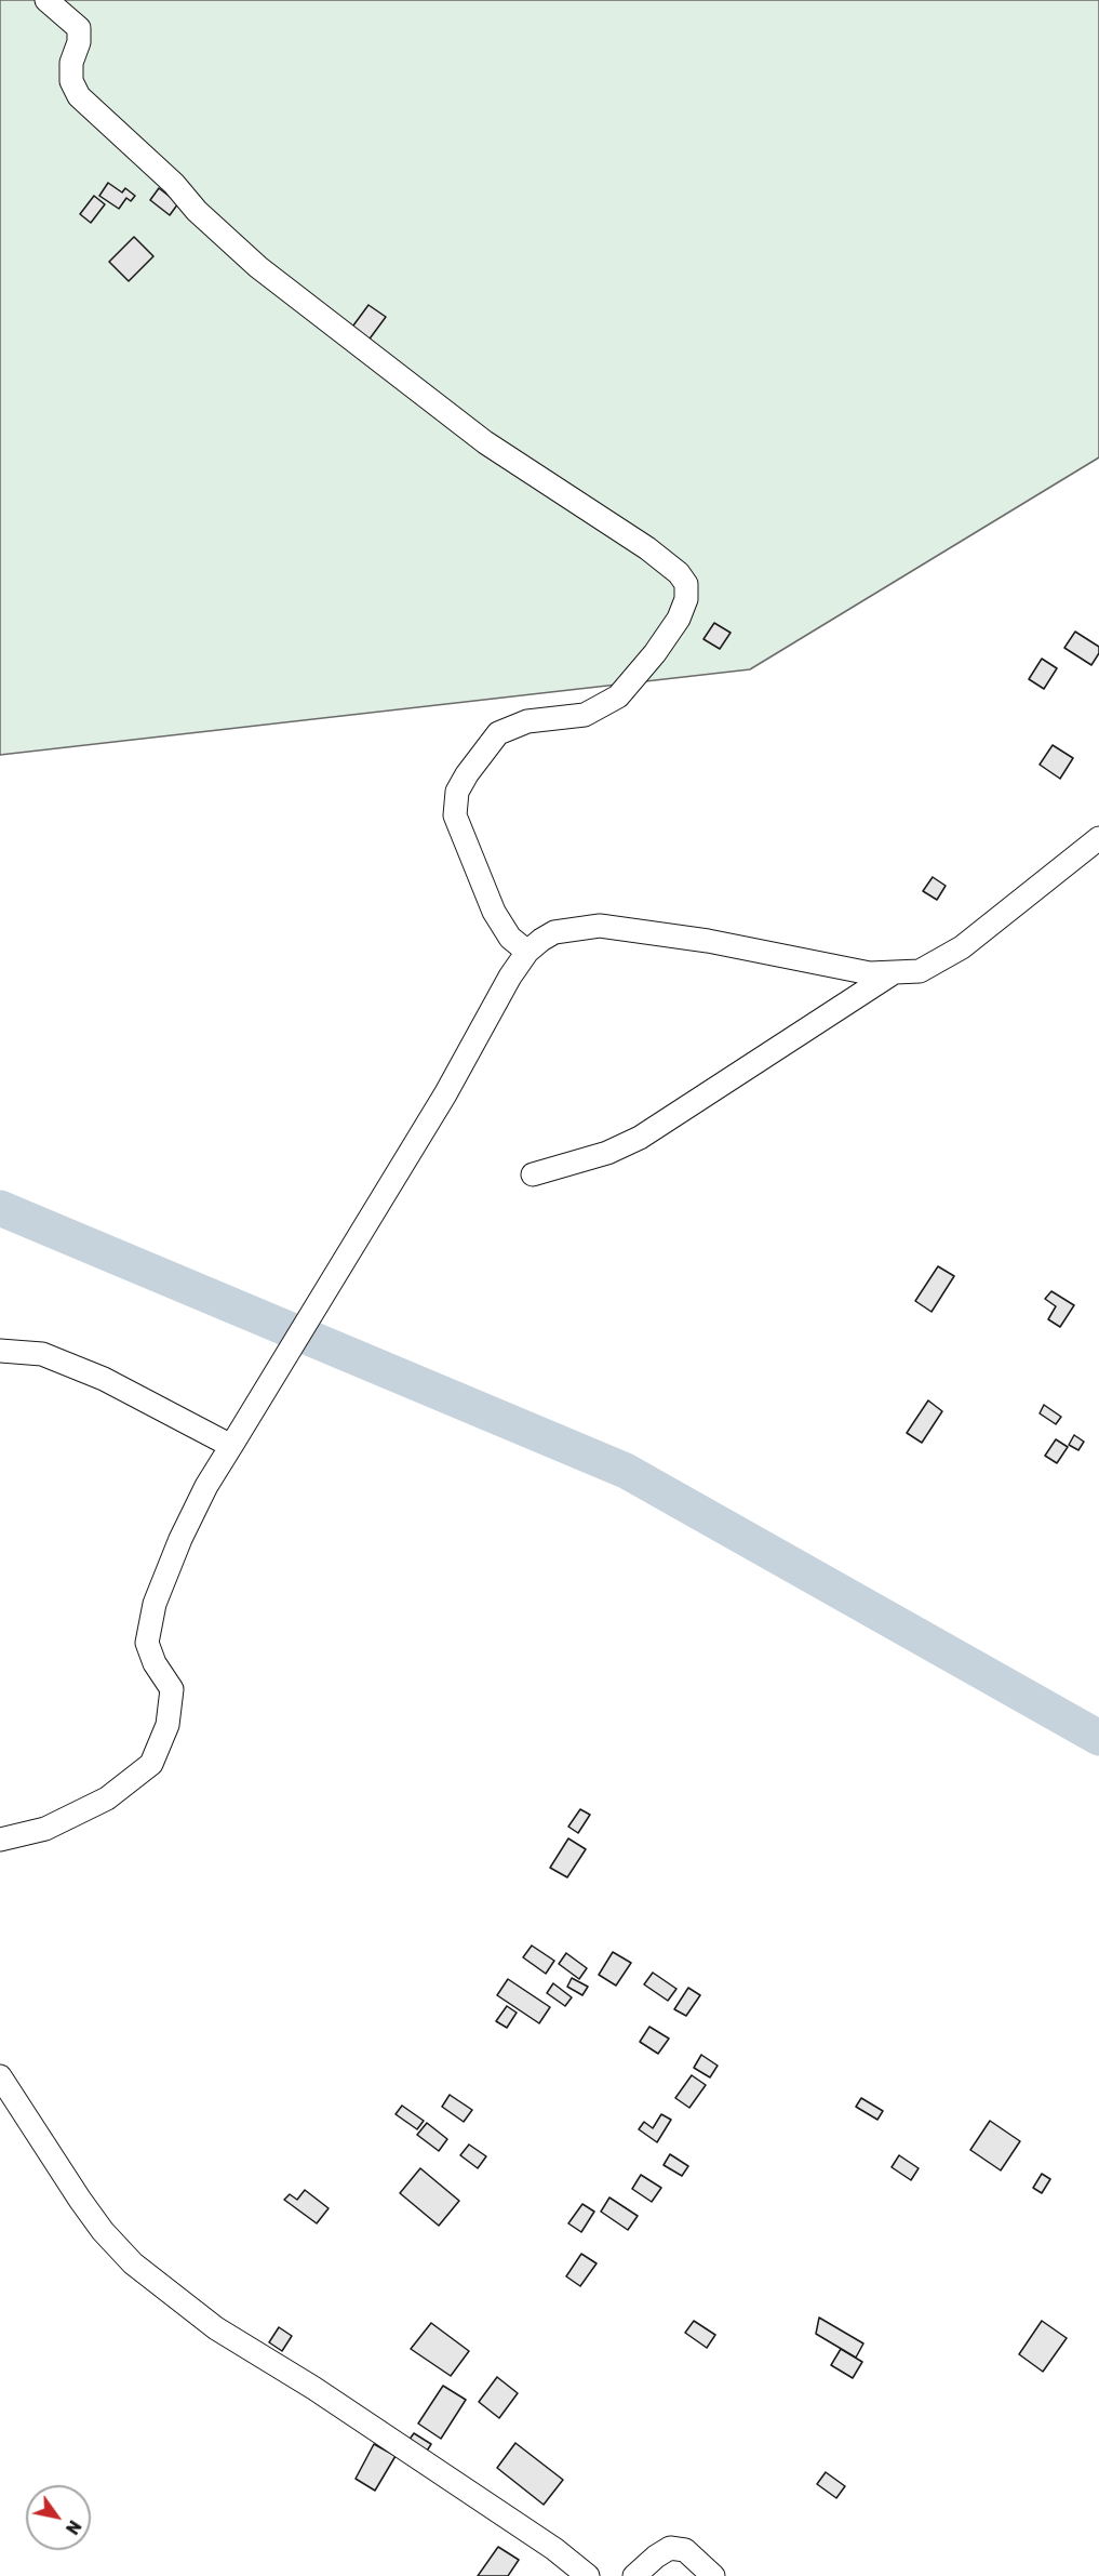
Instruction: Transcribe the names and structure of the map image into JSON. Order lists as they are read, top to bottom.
{
  "north": "bottom right"
}
